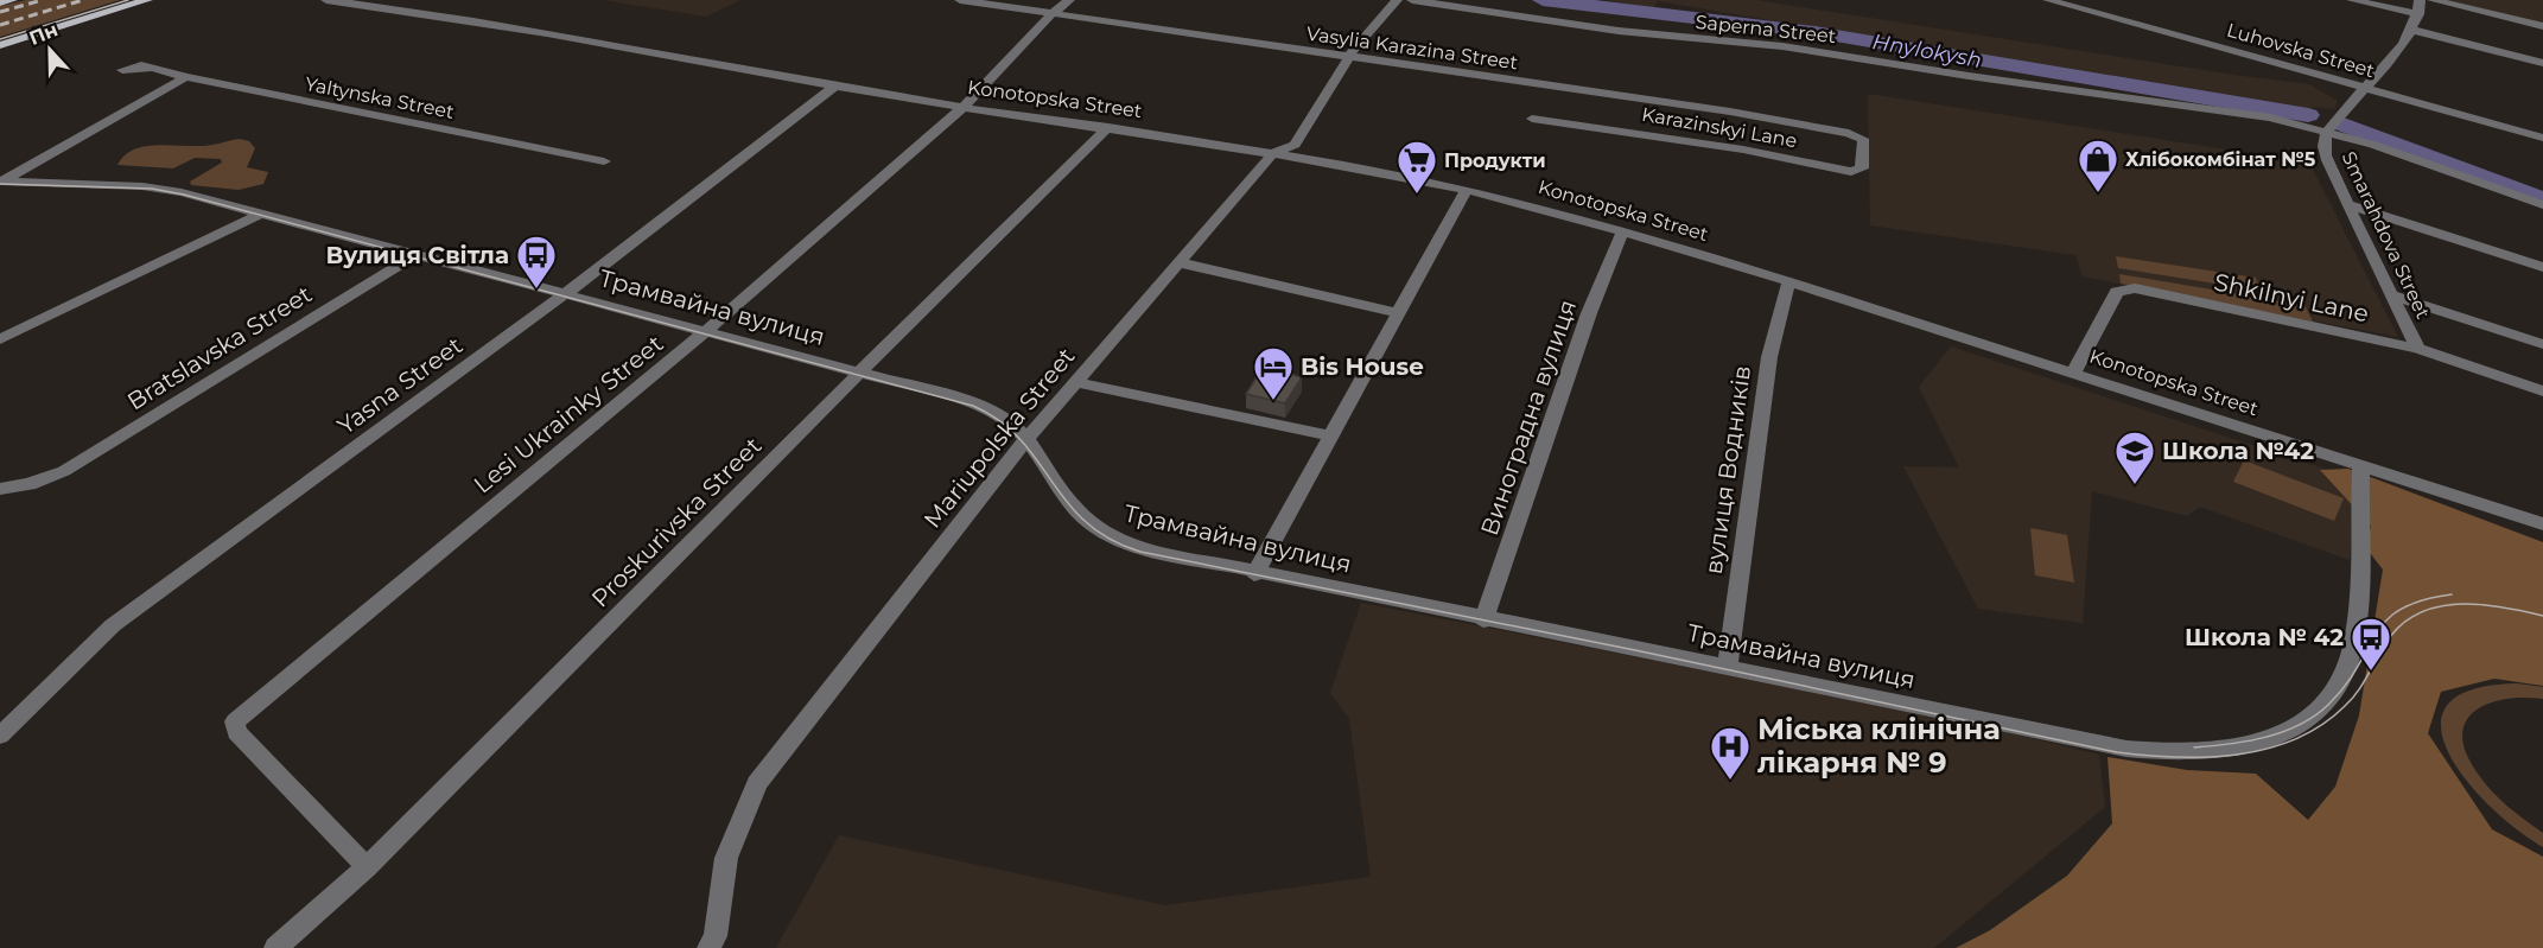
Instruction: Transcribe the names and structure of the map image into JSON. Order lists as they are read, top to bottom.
{
  "streets": {
    "street": [
      "Saperna Street",
      "Vasylia Karazina Street",
      "Luhovska Street",
      "Yaltynska Street",
      "Konotopska Street",
      "Karazinskyi Lane",
      "Smarahdova Street",
      "Shkilnyi Lane",
      "Трамвайна вулиця",
      "Bratslavska Street",
      "Yasna Street",
      "Lesi Ukrainky Street",
      "Виноградна вулиця",
      "Mariupolska Street",
      "вулиця Водників",
      "Proskurivska Street"
    ]
  },
  "crossings": [
    ["Saperna Street", "Smarahdova Street"],
    ["Vasylia Karazina Street", "Karazinskyi Lane"],
    ["Vasylia Karazina Street", "Lesi Ukrainky Street"],
    ["Vasylia Karazina Street", "Mariupolska Street"],
    ["Luhovska Street", "Smarahdova Street"],
    ["Konotopska Street", "Shkilnyi Lane"],
    ["Konotopska Street", "Трамвайна вулиця"],
    ["Konotopska Street", "Yasna Street"],
    ["Konotopska Street", "Lesi Ukrainky Street"],
    ["Konotopska Street", "Виноградна вулиця"],
    ["Konotopska Street", "Mariupolska Street"],
    ["Konotopska Street", "вулиця Водників"],
    ["Konotopska Street", "Proskurivska Street"],
    ["Smarahdova Street", "Shkilnyi Lane"],
    ["Трамвайна вулиця", "Bratslavska Street"],
    ["Трамвайна вулиця", "Yasna Street"],
    ["Трамвайна вулиця", "Lesi Ukrainky Street"],
    ["Трамвайна вулиця", "Виноградна вулиця"],
    ["Трамвайна вулиця", "Mariupolska Street"],
    ["Трамвайна вулиця", "вулиця Водників"],
    ["Трамвайна вулиця", "Proskurivska Street"],
    ["Lesi Ukrainky Street", "Proskurivska Street"]
  ],
  "water": ["Hnylokysh"],
  "places": {
    "shop": ["Хлібокомбінат №5"],
    "supermarket": ["Продукти"],
    "bus stop": ["Вулиця Світла", "Школа № 42"],
    "hotel": ["Bis House"],
    "school or university": ["Школа №42"],
    "hospital": ["Міська клінічна лікарня № 9"]
  },
  "north": "top"
}
